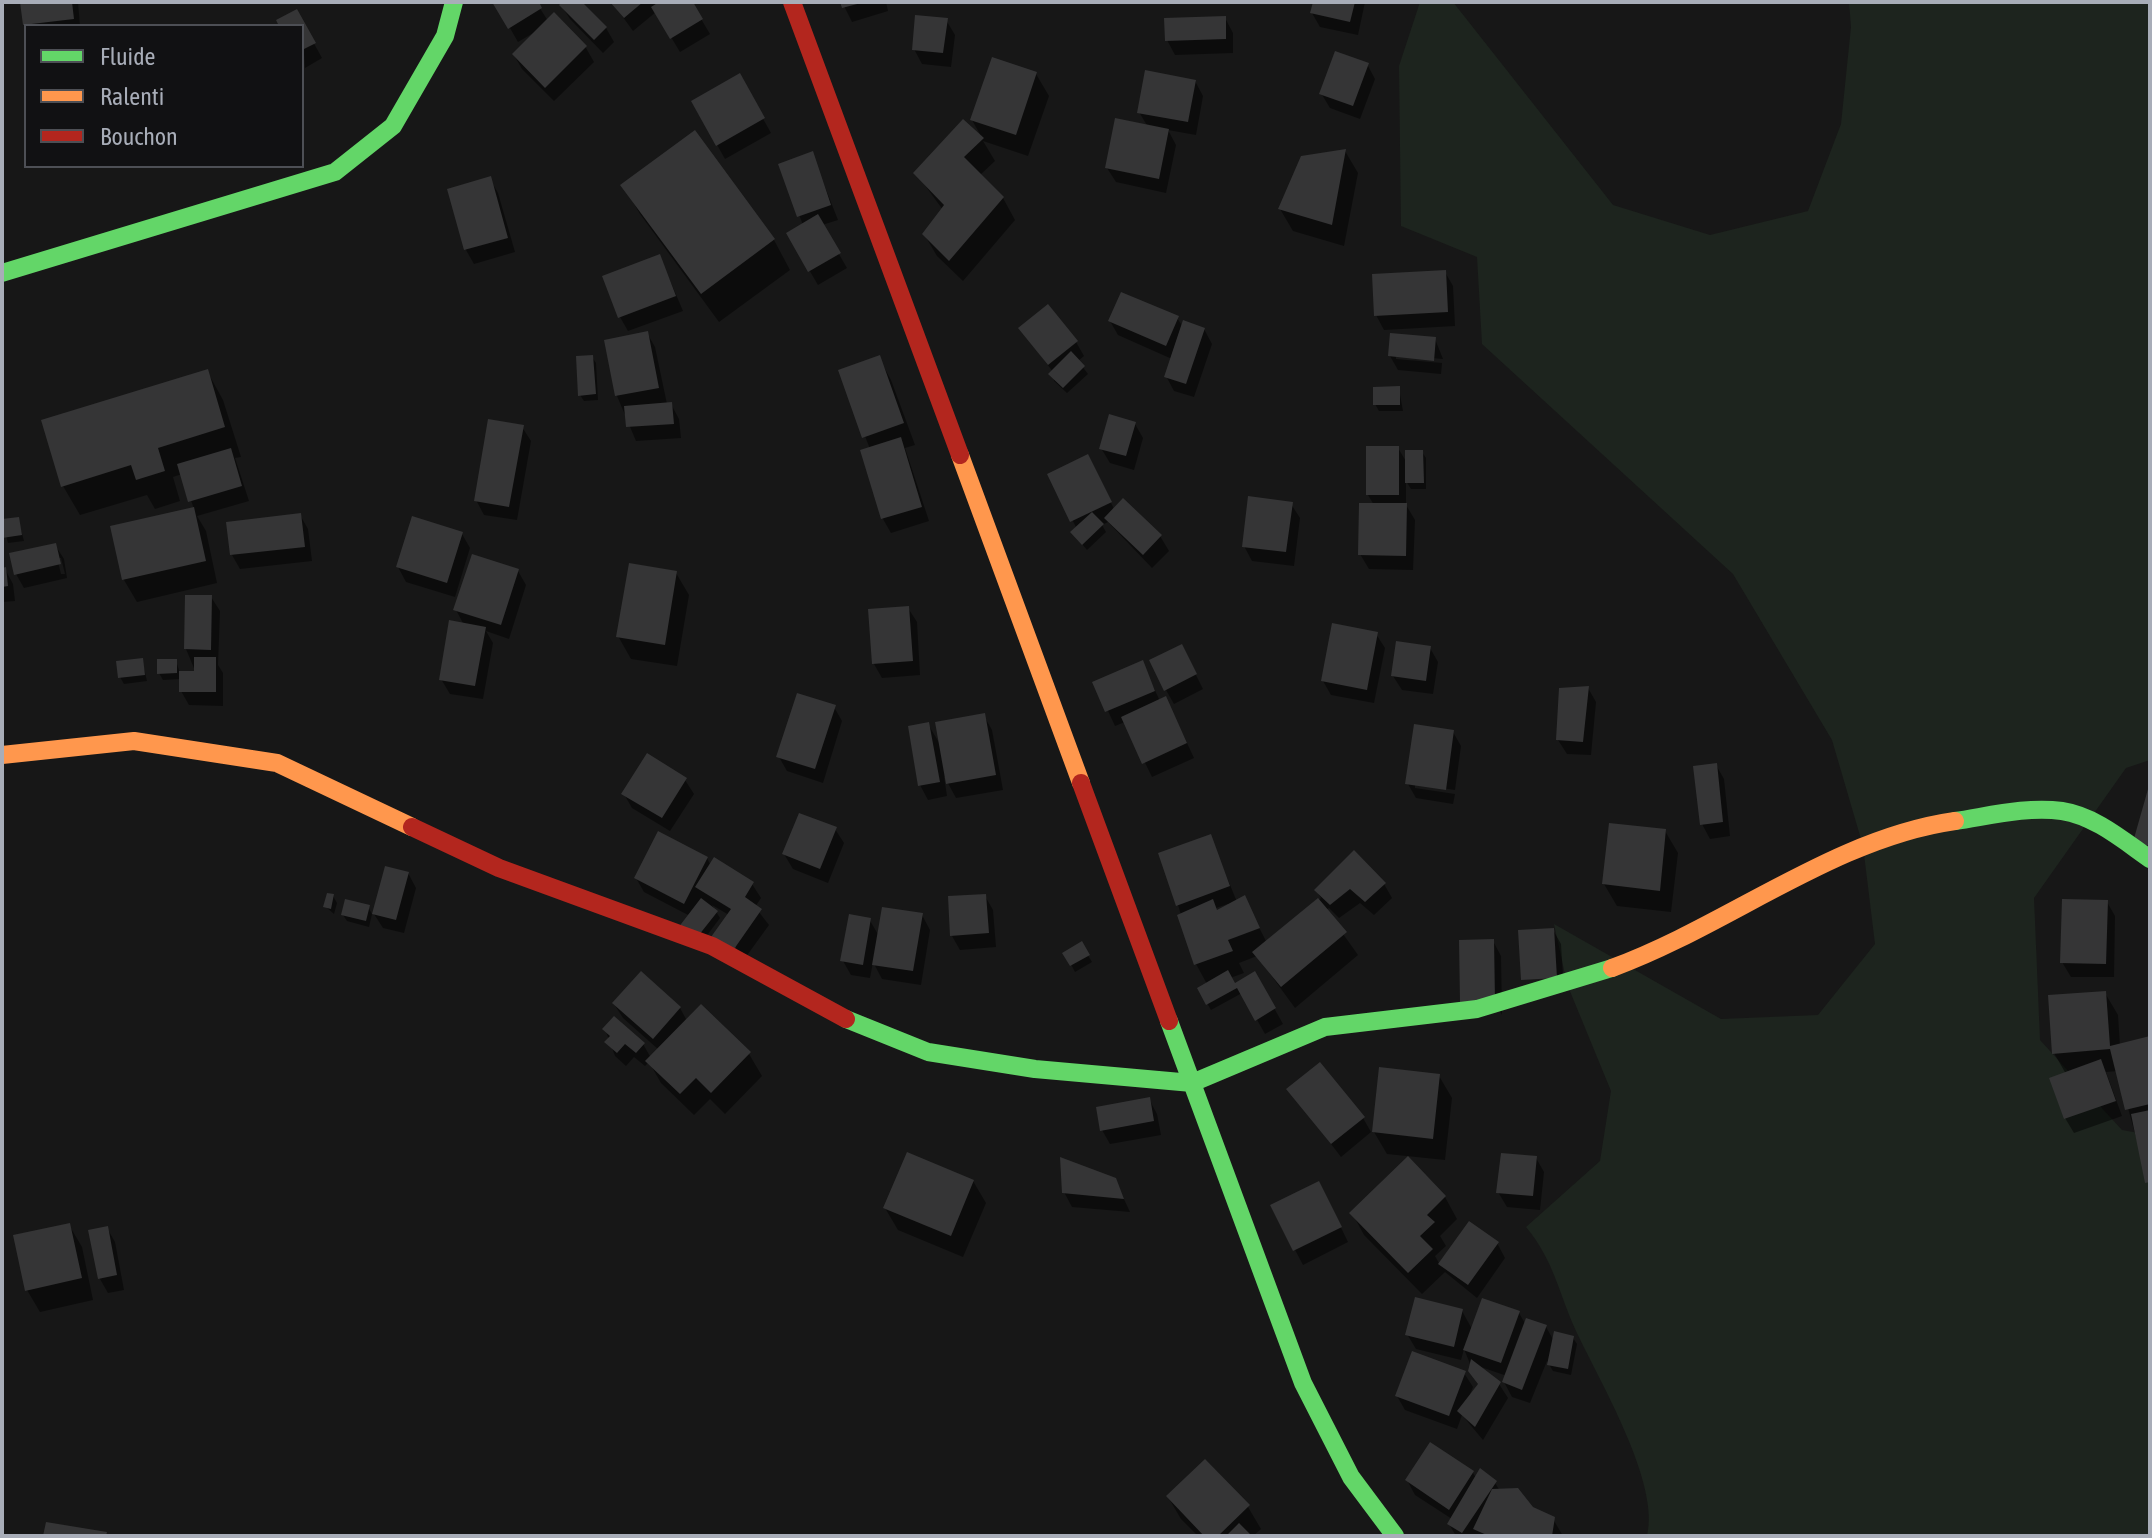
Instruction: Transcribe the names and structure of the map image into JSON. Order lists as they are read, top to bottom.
{
  "legend": ["Fluide", "Ralenti", "Bouchon"]
}
